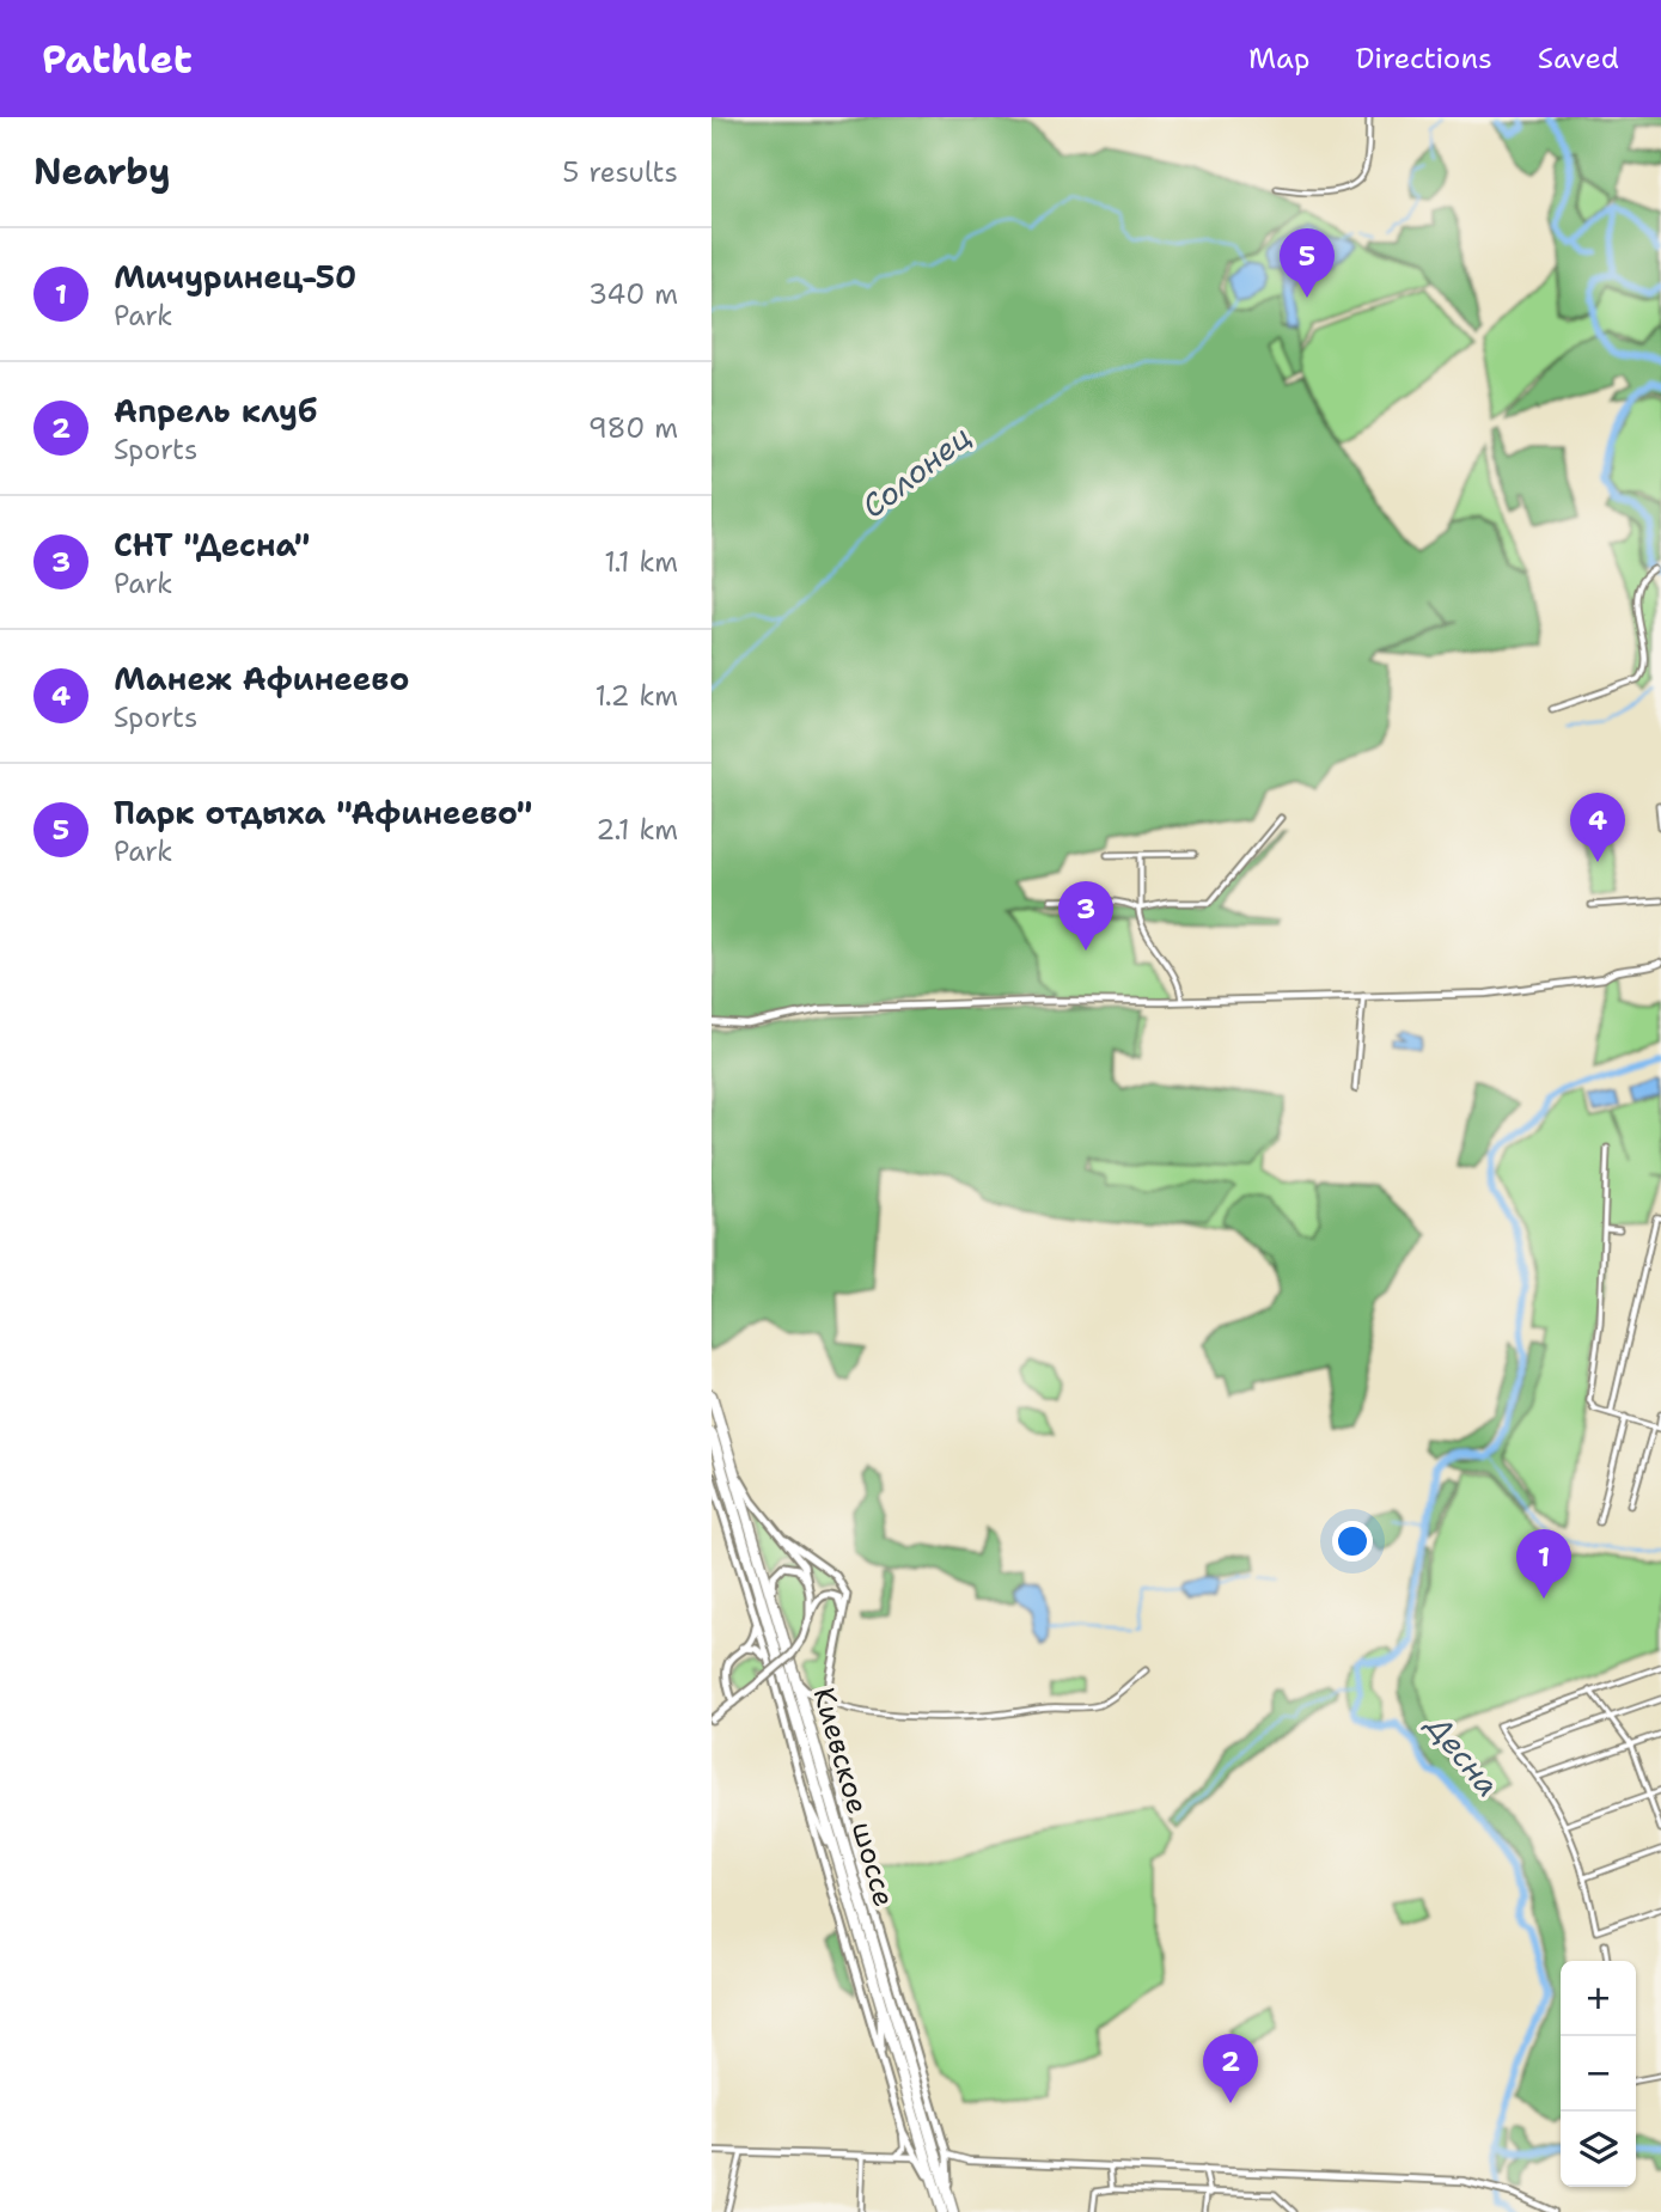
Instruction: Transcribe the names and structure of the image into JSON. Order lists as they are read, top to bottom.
{
  "streets": {
    "highway": ["Киевское шоссе"]
  },
  "water": ["Солонец", "Десна"],
  "page": {
    "header": "Pathlet",
    "nav": ["Map", "Directions", "Saved"],
    "heading": ["Nearby", "5 results"],
    "list": [
      {
        "mark": "1",
        "name": "Мичуринец-50",
        "note": "Park",
        "value": "340 m"
      },
      {
        "mark": "2",
        "name": "Апрель клуб",
        "note": "Sports",
        "value": "980 m"
      },
      {
        "mark": "3",
        "name": "СНТ \"Десна\"",
        "note": "Park",
        "value": "1.1 km"
      },
      {
        "mark": "4",
        "name": "Манеж Афинеево",
        "note": "Sports",
        "value": "1.2 km"
      },
      {
        "mark": "5",
        "name": "Парк отдыха \"Афинеево\"",
        "note": "Park",
        "value": "2.1 km"
      }
    ],
    "pins": [
      "5",
      "4",
      "3",
      "1",
      "2"
    ],
    "map_buttons": ["+", "−"]
  }
}
